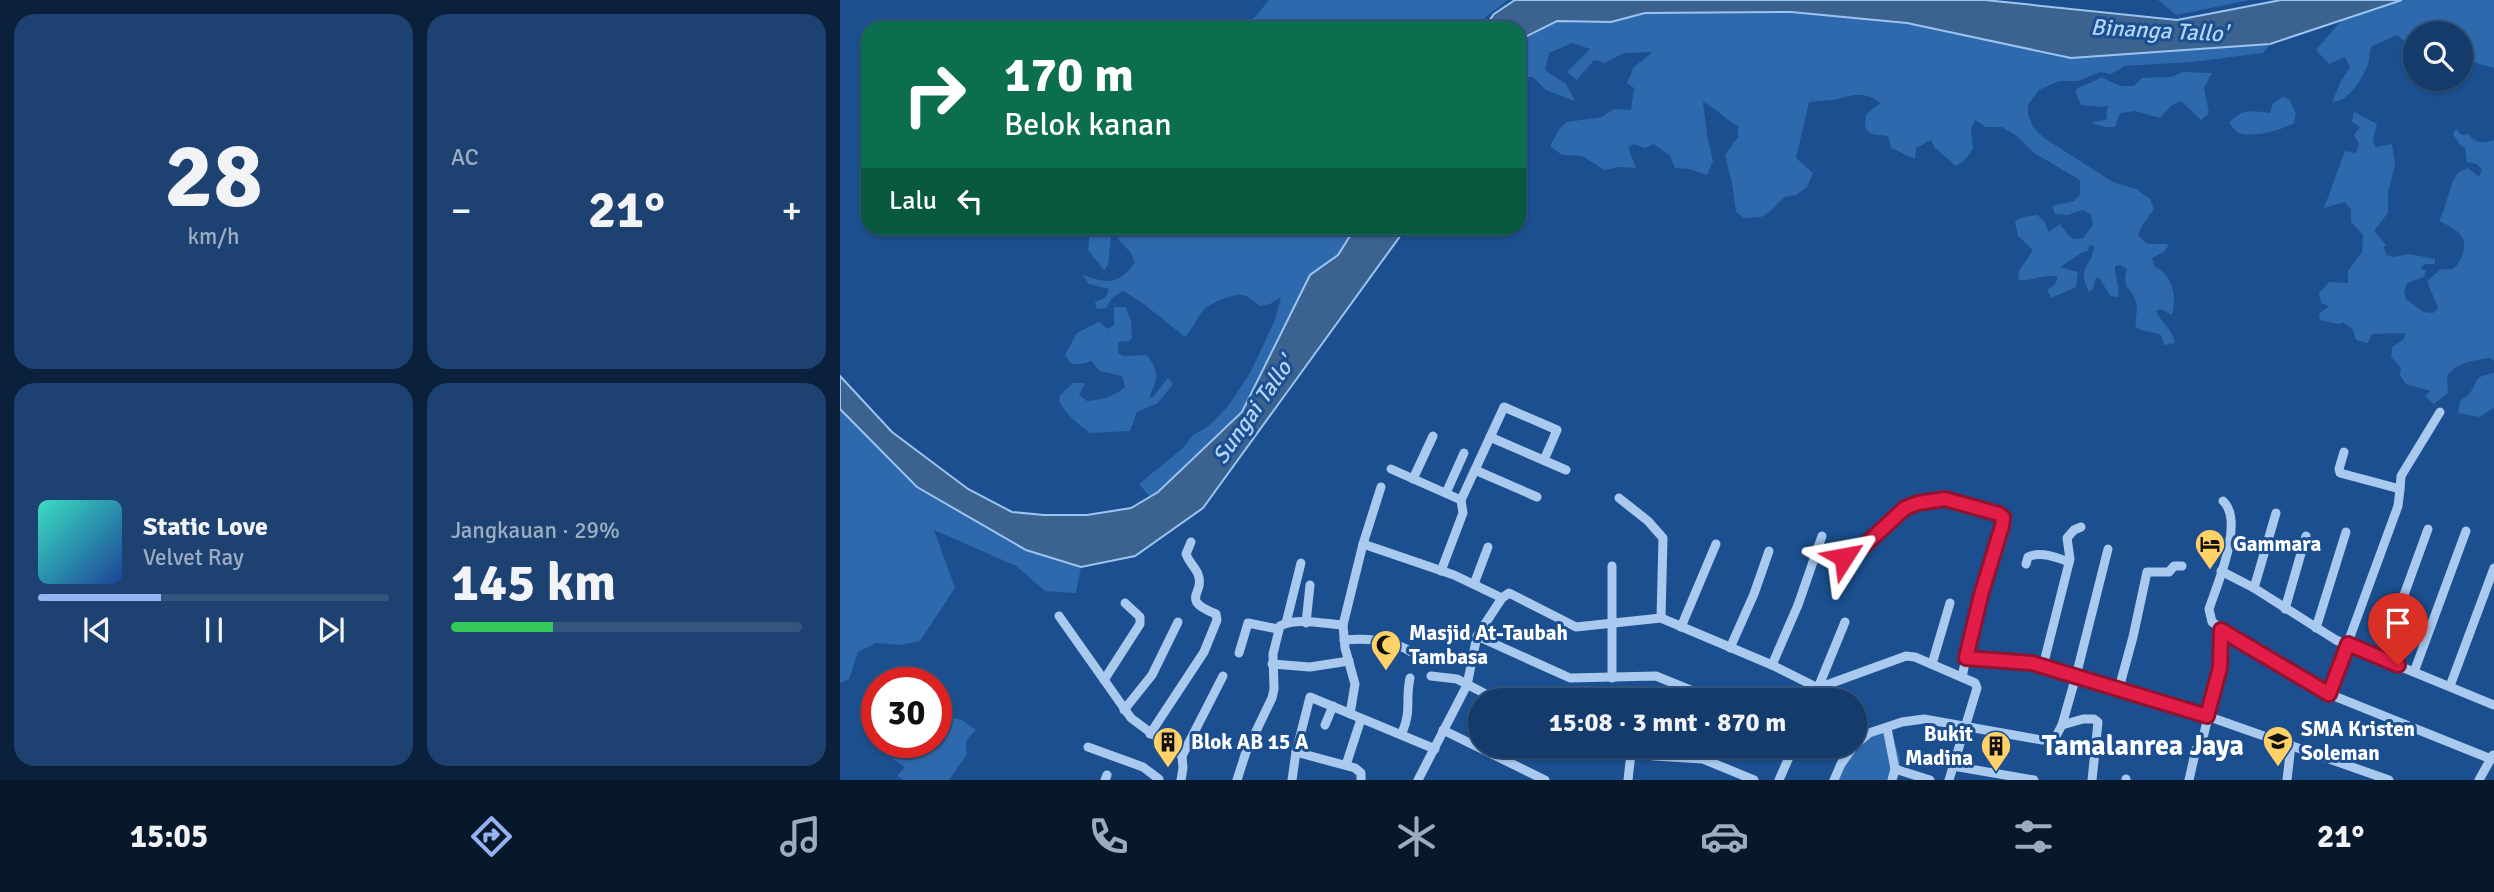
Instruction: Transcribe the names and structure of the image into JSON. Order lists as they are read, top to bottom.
{
  "districts": ["Tamalanrea Jaya"],
  "water": ["Binanga Tallo'", "Sungai Tallo'"],
  "places": {
    "hotel": ["Gammara"],
    "mosque": ["Masjid At-Taubah Tambasa"],
    "school or university": ["SMA Kristen Soleman"],
    "building": ["Blok AB 15 A", "Bukit Madina"]
  },
  "page": {
    "tile": [
      ["28", "km/h"],
      "AC",
      ["Jangkauan · 29%", "145 km"]
    ],
    "turn": ["170 m", "Belok kanan"],
    "then": "Lalu",
    "heat": ["−", "21°", "+"],
    "song": ["Static Love", "Velvet Ray"],
    "limit": "30",
    "trip": "15:08 · 3 mnt · 870 m",
    "tabs": ["15:05", "21°"]
  }
}
